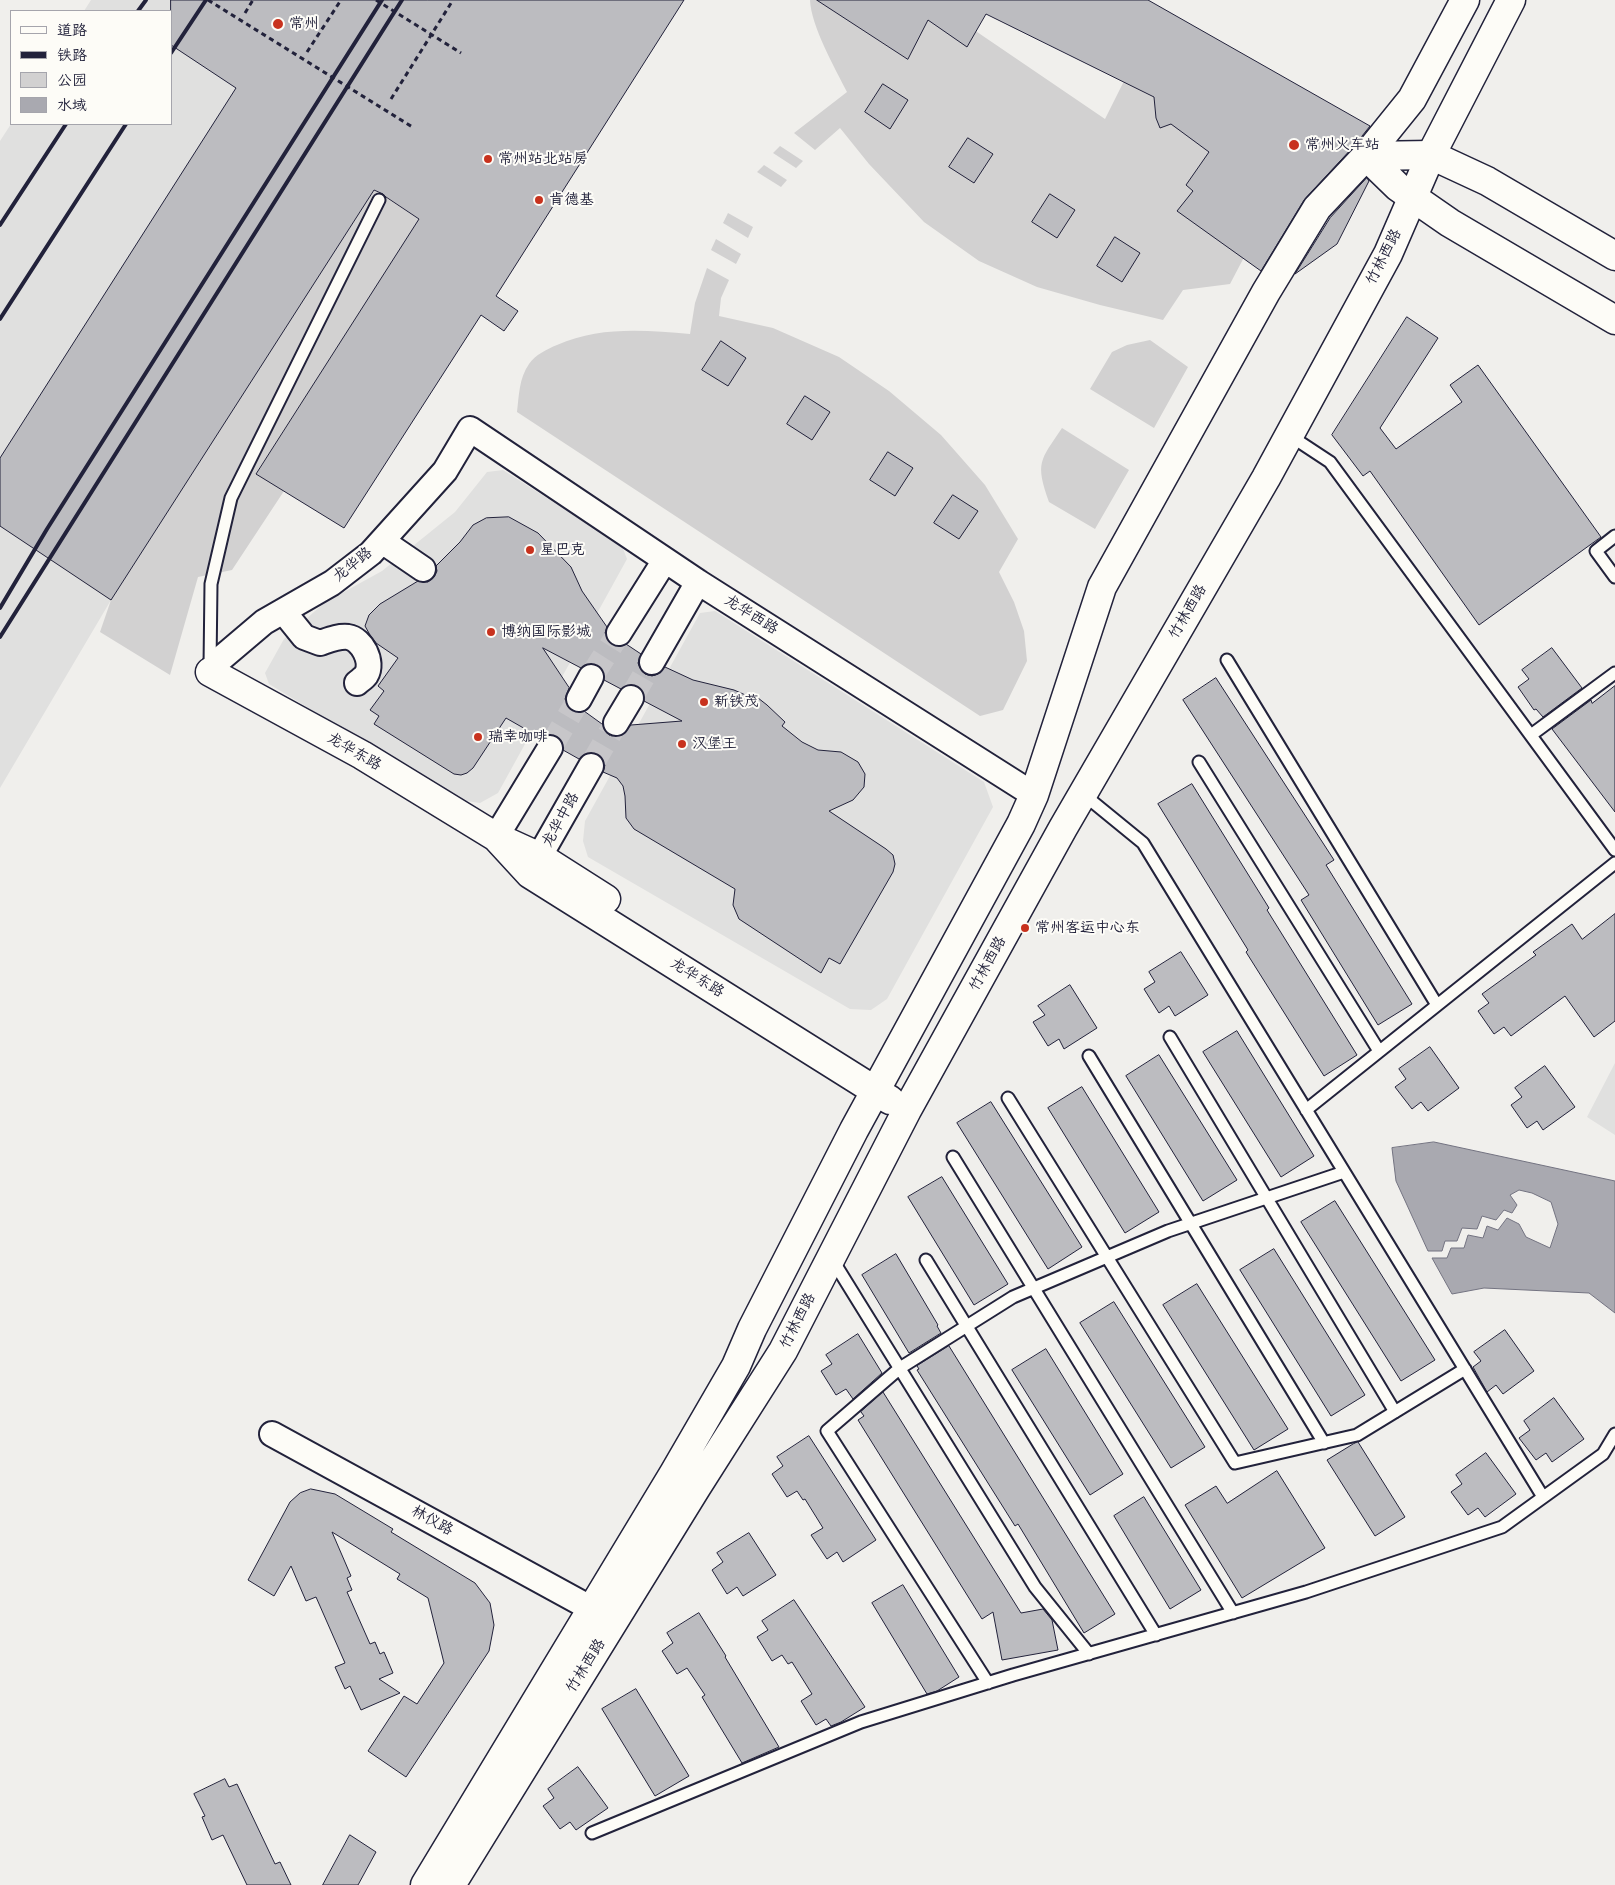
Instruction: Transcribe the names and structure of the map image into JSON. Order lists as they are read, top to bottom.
{
  "streets": {
    "main road": ["竹林西路", "龙华东路"],
    "street": [
      "龙华路",
      "龙华西路",
      "龙华中路",
      "林仪路"
    ]
  },
  "crossings": [
    ["竹林西路", "龙华西路"],
    ["竹林西路", "龙华东路"],
    ["竹林西路", "林仪路"],
    ["龙华路", "龙华西路"],
    ["龙华路", "龙华东路"],
    ["龙华东路", "龙华中路"]
  ],
  "places": [
    "常州",
    "常州火车站",
    "常州站北站房",
    "肯德基",
    "星巴克",
    "博纳国际影城",
    "新铁茂",
    "瑞幸咖啡",
    "汉堡王",
    "常州客运中心东"
  ],
  "legend": [
    "道路",
    "铁路",
    "公园",
    "水域"
  ]
}
